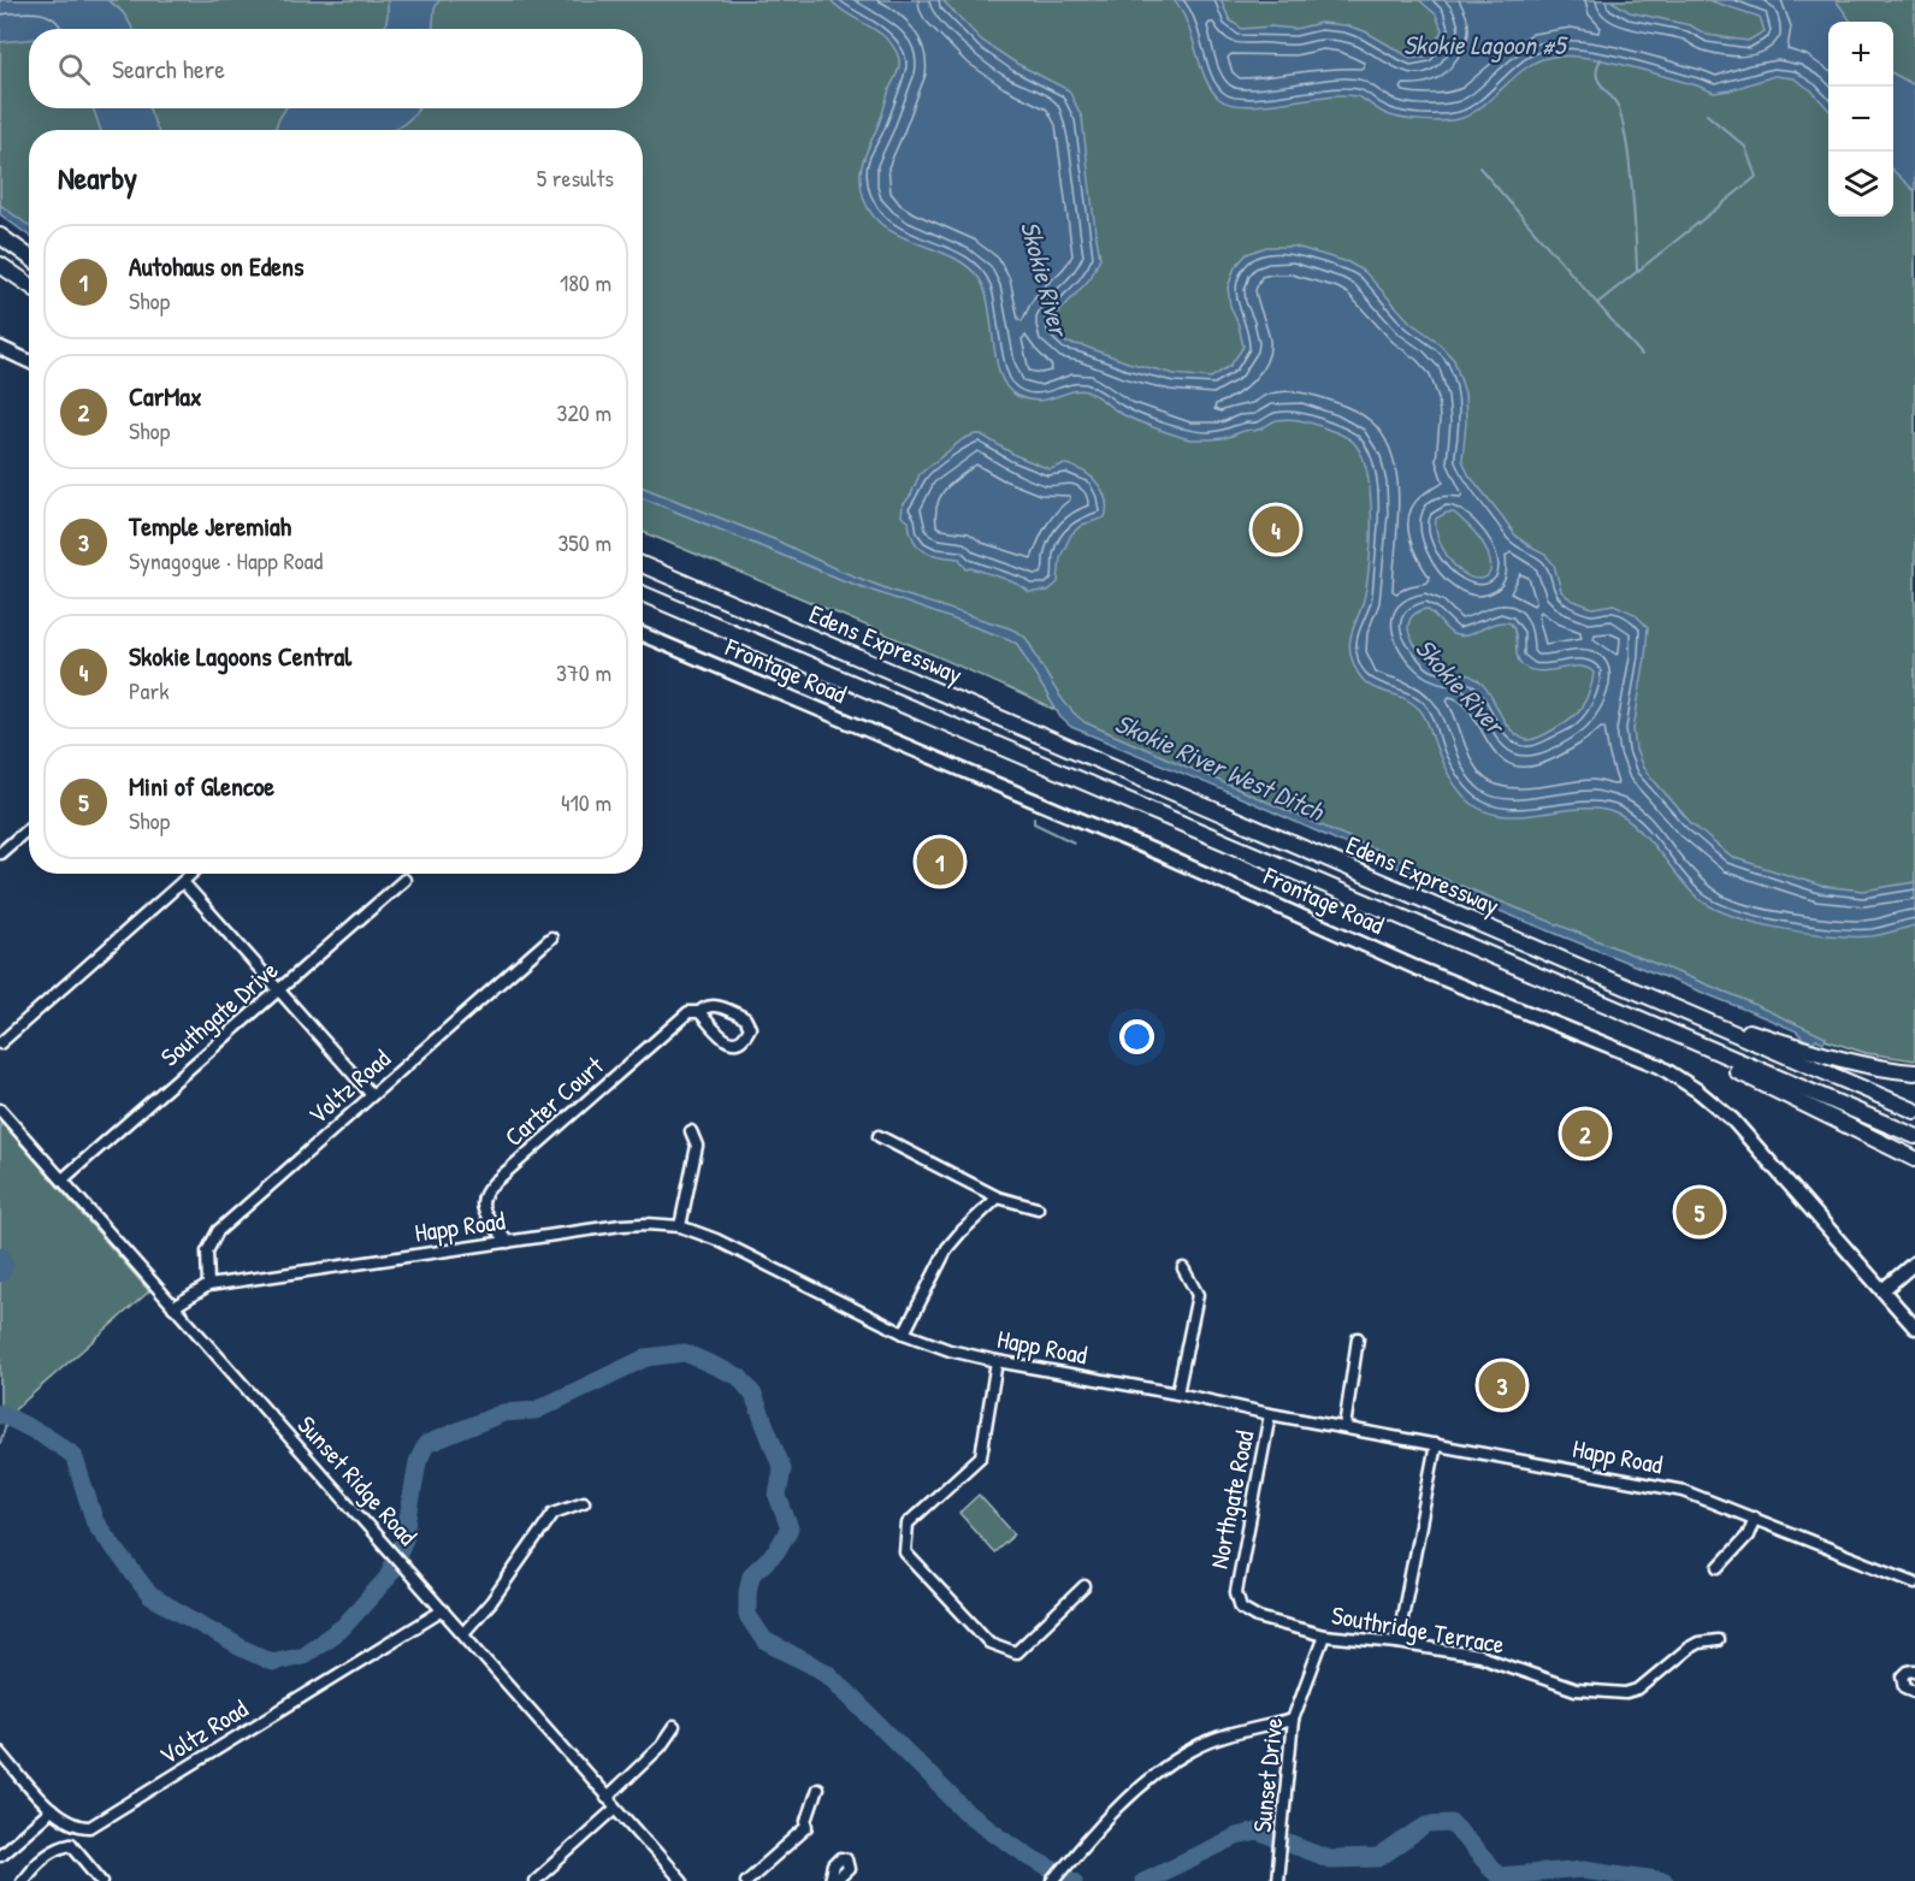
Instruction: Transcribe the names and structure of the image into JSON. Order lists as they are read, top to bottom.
{
  "streets": {
    "highway": ["Edens Expressway"],
    "main road": ["Frontage Road"],
    "street": [
      "Southgate Drive",
      "Voltz Road",
      "Carter Court",
      "Happ Road",
      "Sunset Ridge Road",
      "Northgate Road",
      "Southridge Terrace",
      "Sunset Drive"
    ]
  },
  "crossings": [
    ["Southgate Drive", "Sunset Ridge Road"],
    ["Voltz Road", "Happ Road"],
    ["Voltz Road", "Sunset Ridge Road"],
    ["Carter Court", "Happ Road"],
    ["Happ Road", "Sunset Ridge Road"],
    ["Happ Road", "Northgate Road"],
    ["Northgate Road", "Southridge Terrace"],
    ["Southridge Terrace", "Sunset Drive"]
  ],
  "water": ["Skokie Lagoon #5", "Skokie River", "Skokie River West Ditch"],
  "page": {
    "map_buttons": ["+", "−"],
    "search": "Search here",
    "heading": ["Nearby", "5 results"],
    "list": [
      {
        "mark": "1",
        "name": "Autohaus on Edens",
        "note": "Shop",
        "value": "180 m"
      },
      {
        "mark": "2",
        "name": "CarMax",
        "note": "Shop",
        "value": "320 m"
      },
      {
        "mark": "3",
        "name": "Temple Jeremiah",
        "note": "Synagogue · Happ Road",
        "value": "350 m"
      },
      {
        "mark": "4",
        "name": "Skokie Lagoons Central",
        "note": "Park",
        "value": "370 m"
      },
      {
        "mark": "5",
        "name": "Mini of Glencoe",
        "note": "Shop",
        "value": "410 m"
      }
    ],
    "pins": [
      "4",
      "1",
      "2",
      "5",
      "3"
    ]
  }
}
